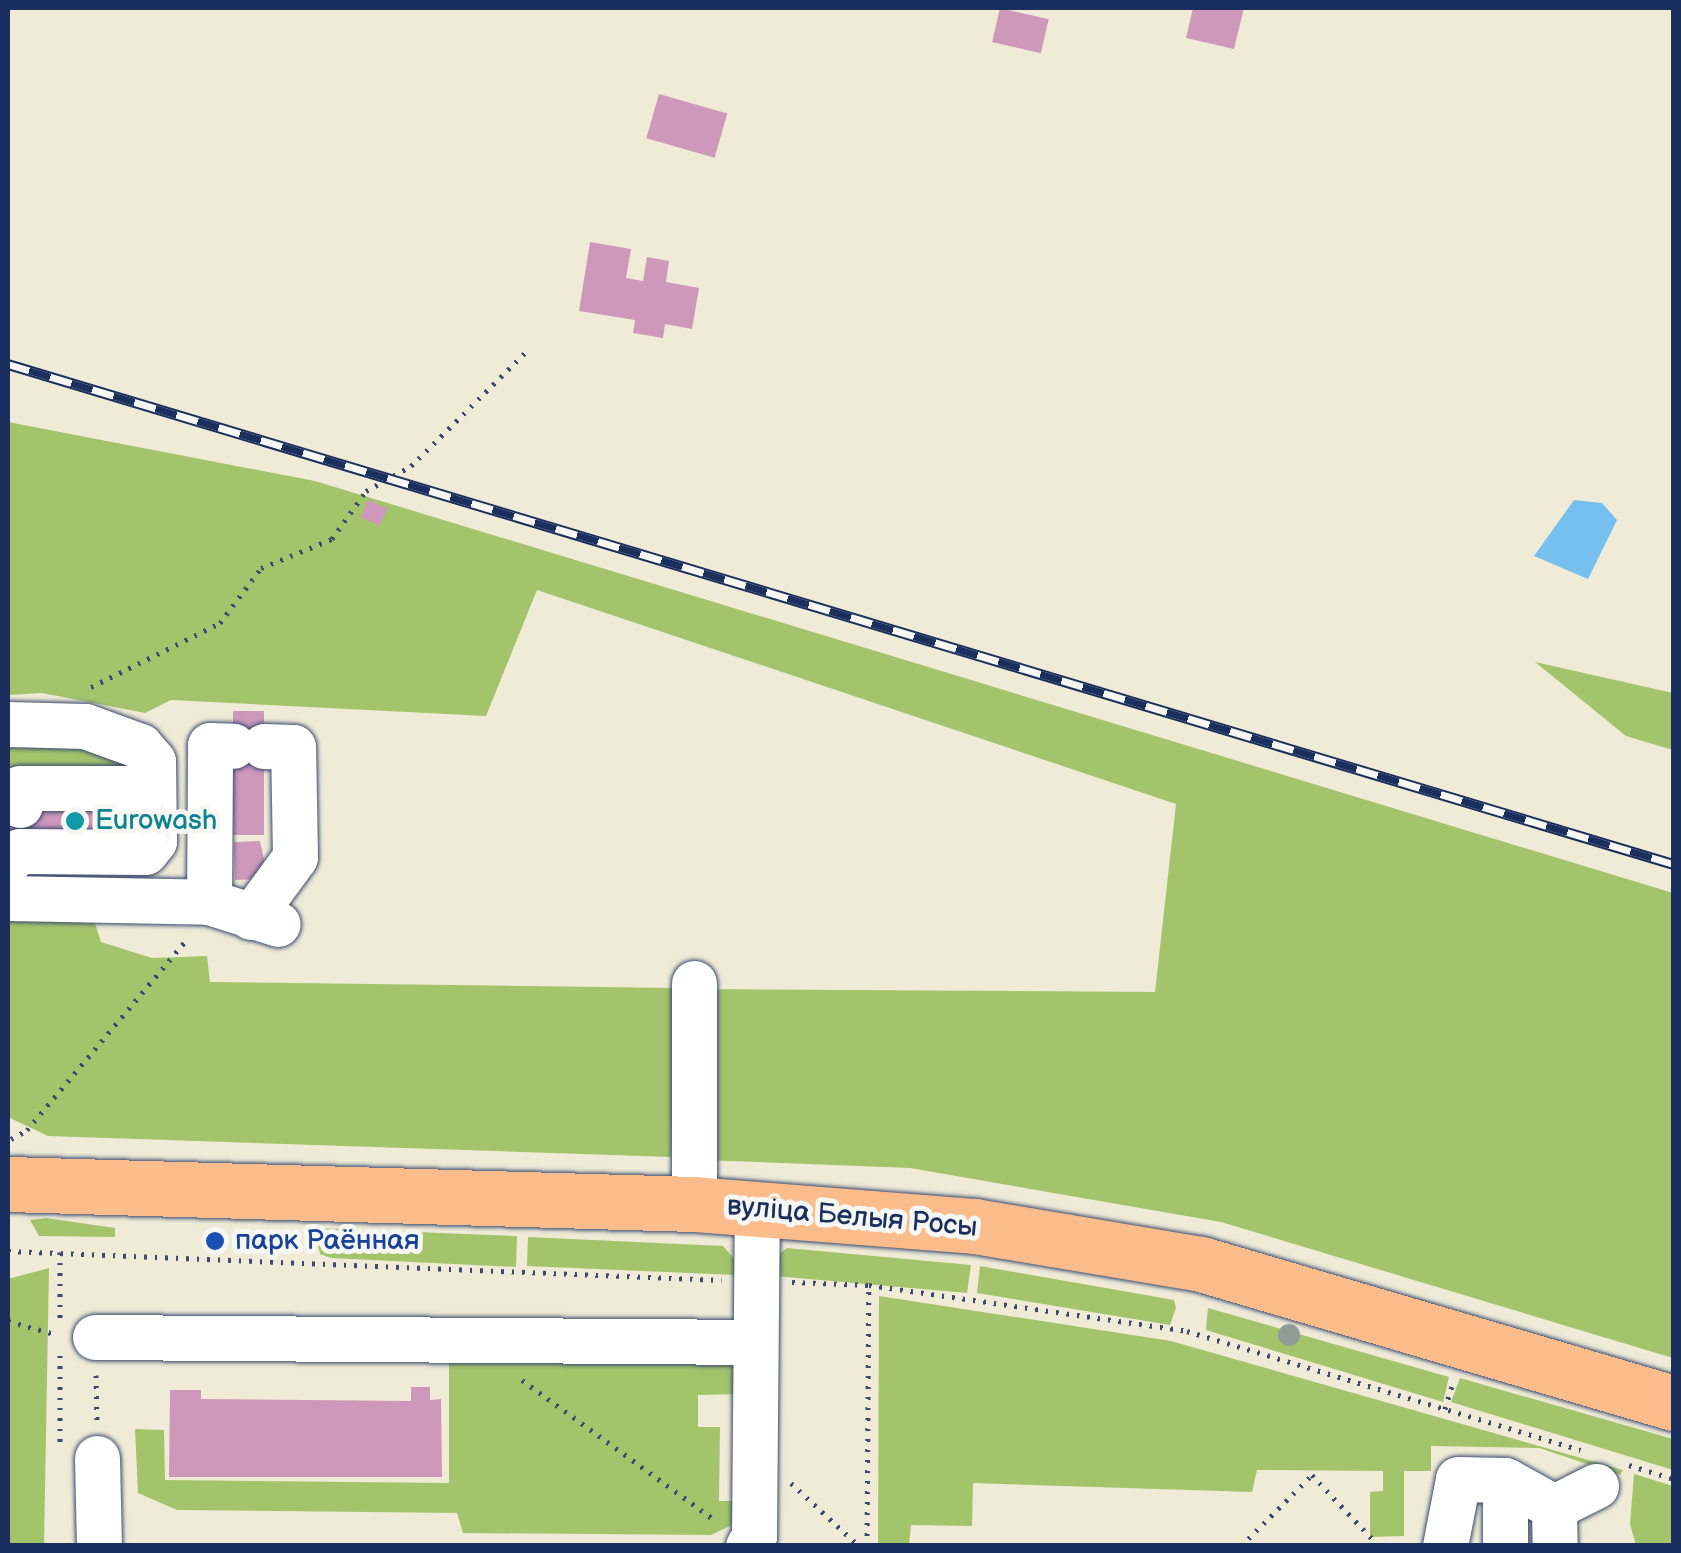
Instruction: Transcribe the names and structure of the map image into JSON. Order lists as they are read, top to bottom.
{
  "streets": {
    "main road": ["вуліца Белыя Росы"]
  },
  "places": ["Eurowash", "парк Раённая"]
}
